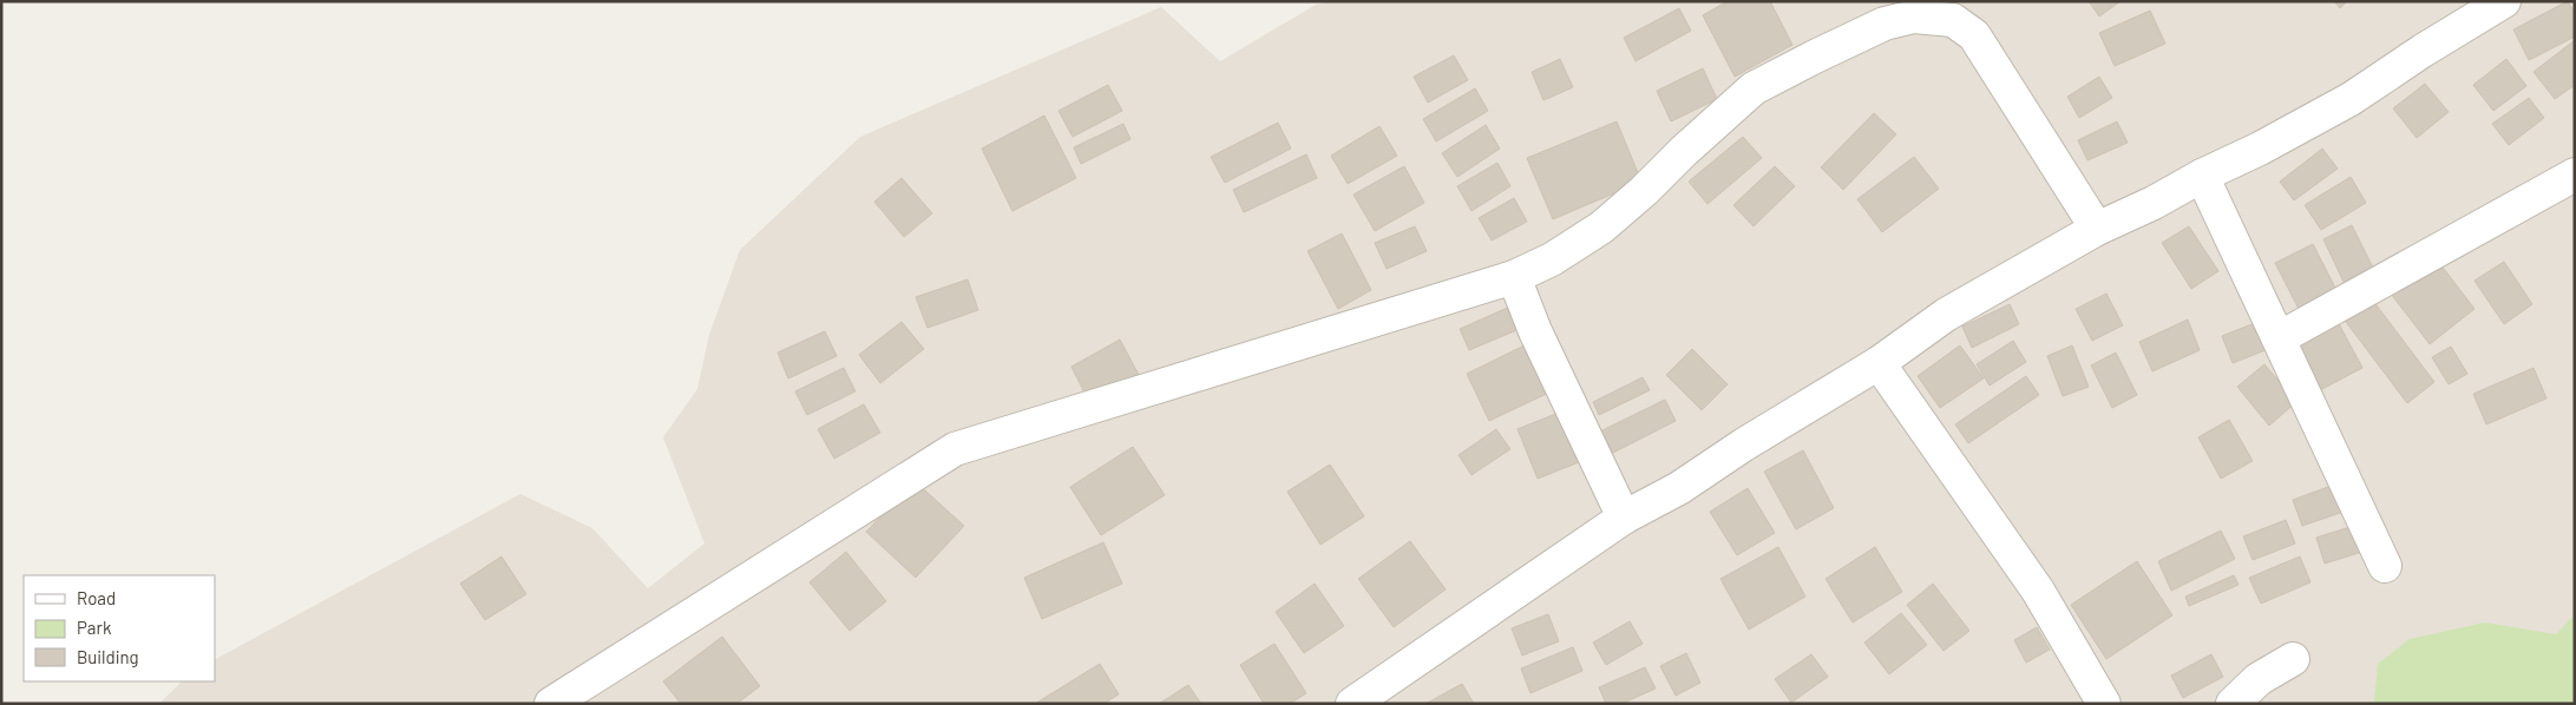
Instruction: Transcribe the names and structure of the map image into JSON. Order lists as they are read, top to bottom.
{
  "legend": ["Road", "Park", "Building"]
}
